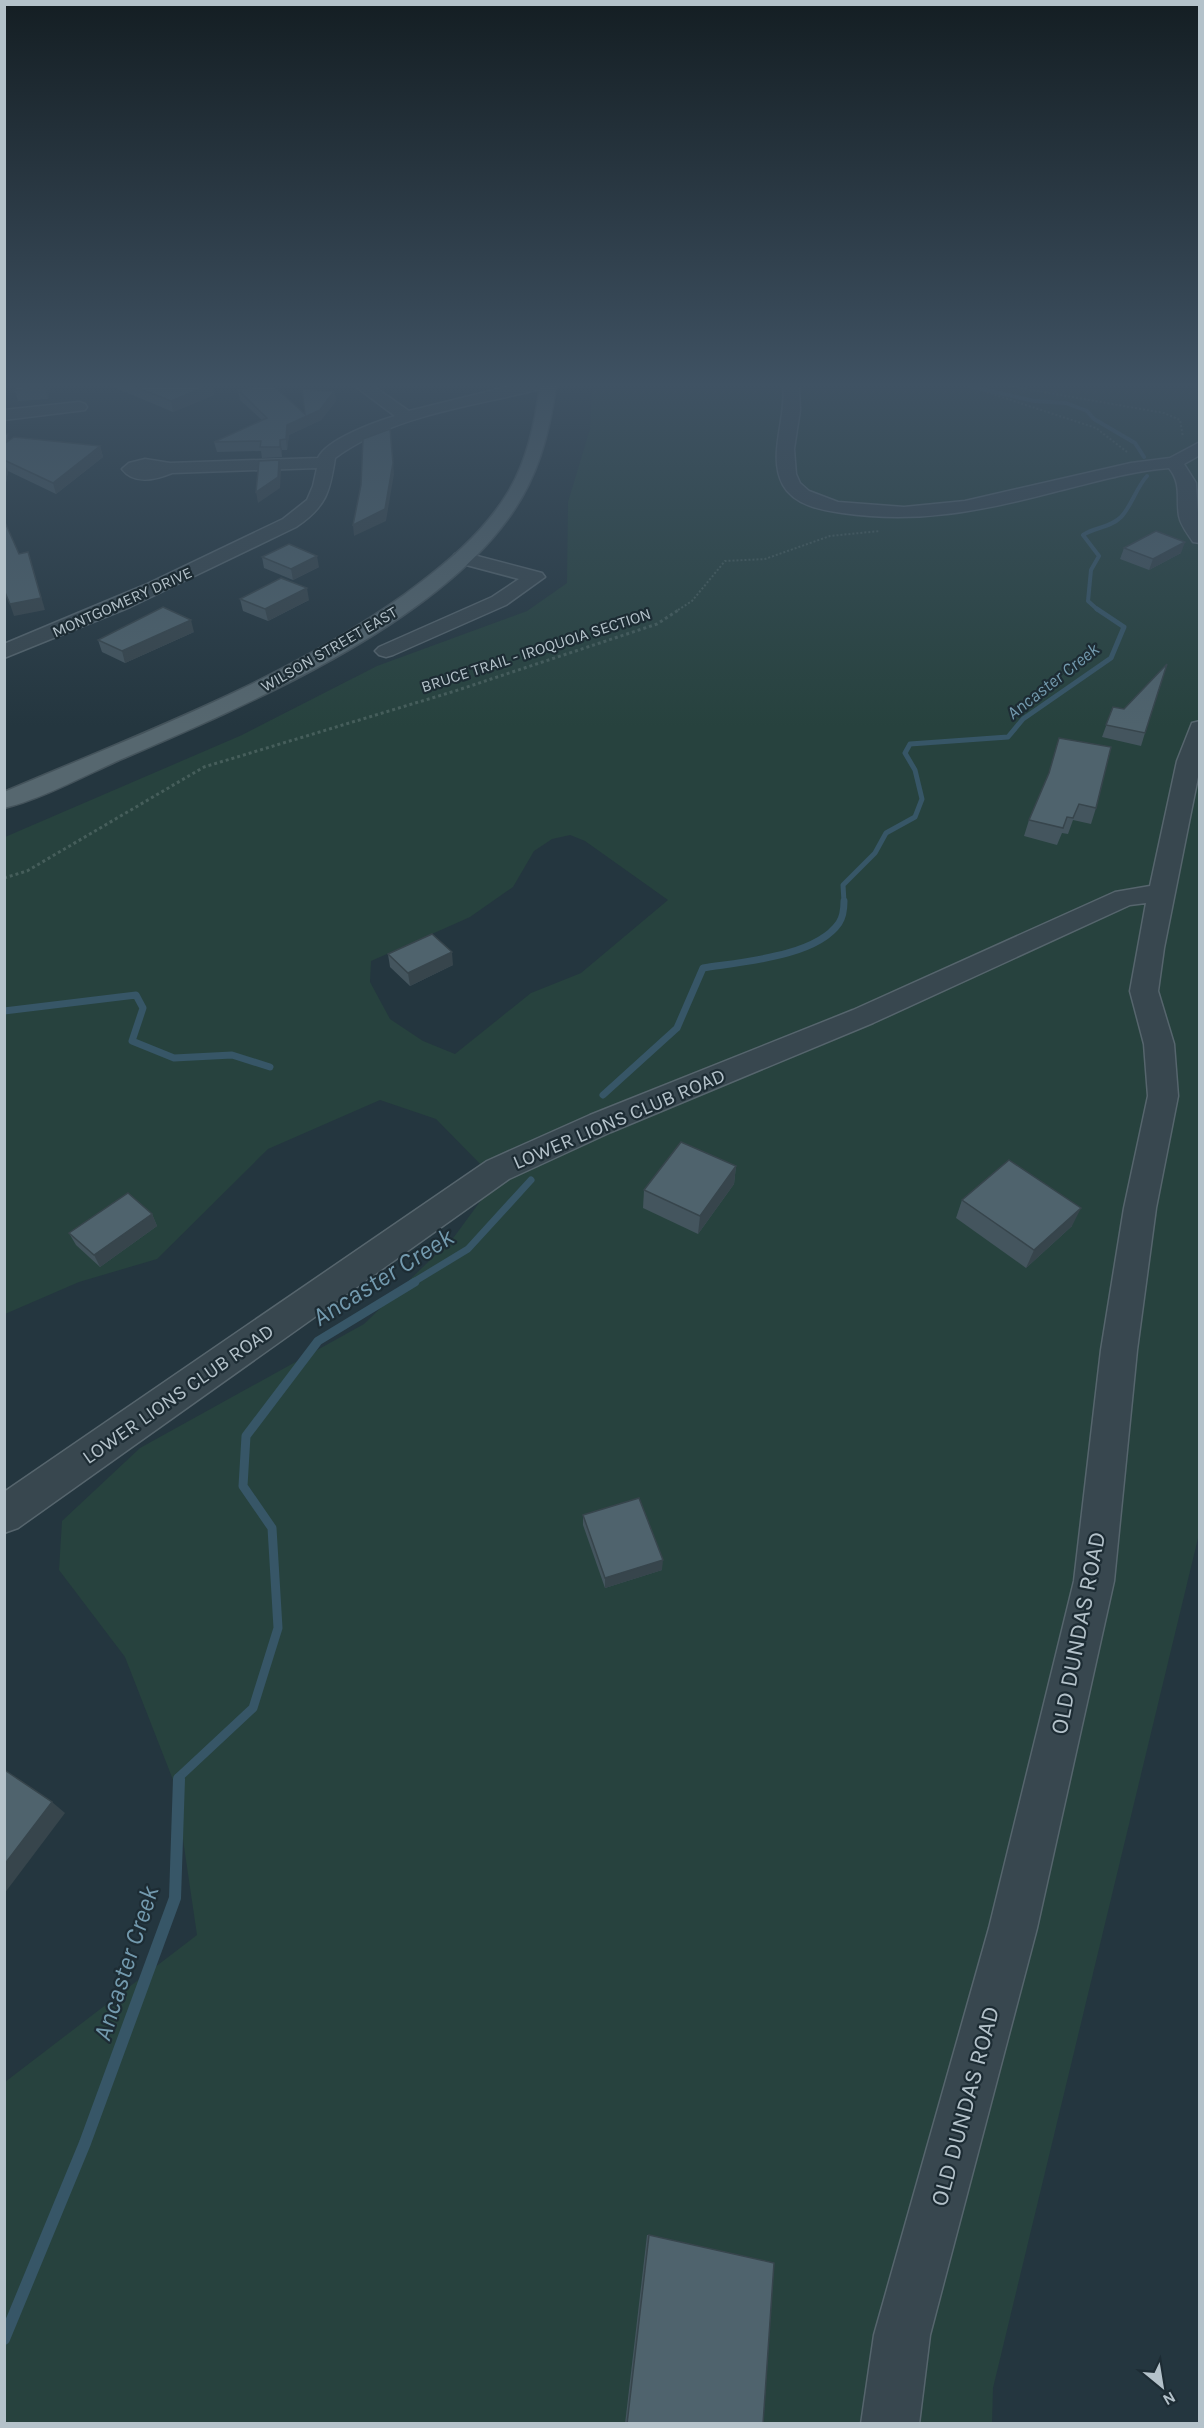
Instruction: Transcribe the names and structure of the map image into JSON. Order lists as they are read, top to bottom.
{
  "streets": {
    "main road": ["WILSON STREET EAST"],
    "street": ["MONTGOMERY DRIVE", "LOWER LIONS CLUB ROAD", "OLD DUNDAS ROAD"],
    "path": ["BRUCE TRAIL - IROQUOIA SECTION"]
  },
  "crossings": [
    ["LOWER LIONS CLUB ROAD", "OLD DUNDAS ROAD"]
  ],
  "water": ["Ancaster Creek"],
  "north": "bottom right"
}
